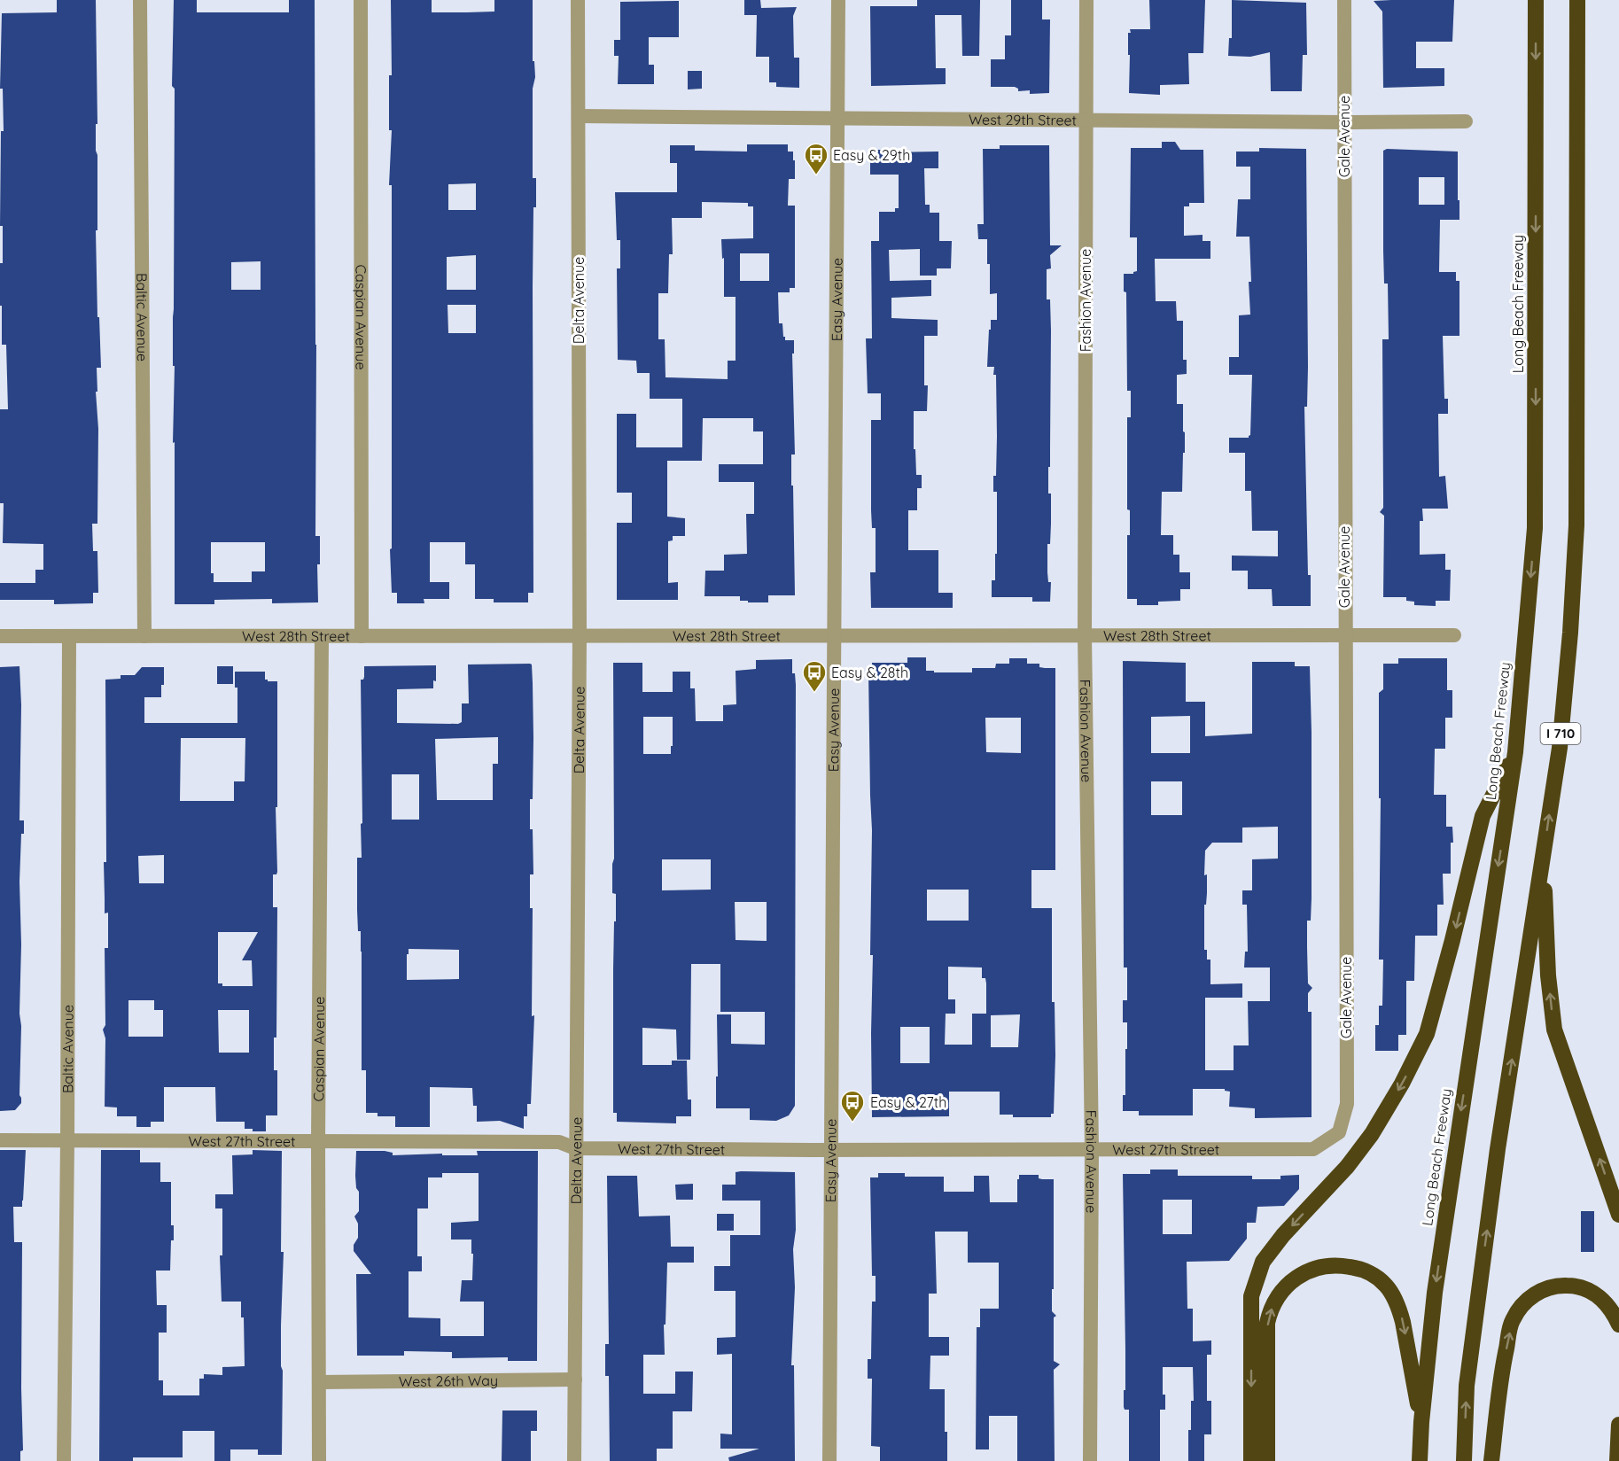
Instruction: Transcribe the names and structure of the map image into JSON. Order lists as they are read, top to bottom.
{
  "streets": {
    "highway": ["Long Beach Freeway", "I 710"],
    "street": [
      "West 29th Street",
      "Gale Avenue",
      "Delta Avenue",
      "Easy Avenue",
      "Fashion Avenue",
      "Baltic Avenue",
      "Caspian Avenue",
      "West 28th Street",
      "West 27th Street",
      "West 26th Way"
    ]
  },
  "crossings": [
    ["West 29th Street", "Gale Avenue"],
    ["West 29th Street", "Delta Avenue"],
    ["West 29th Street", "Easy Avenue"],
    ["West 29th Street", "Fashion Avenue"],
    ["Gale Avenue", "West 28th Street"],
    ["Gale Avenue", "West 27th Street"],
    ["Delta Avenue", "West 28th Street"],
    ["Delta Avenue", "West 27th Street"],
    ["Delta Avenue", "West 26th Way"],
    ["Easy Avenue", "West 28th Street"],
    ["Easy Avenue", "West 27th Street"],
    ["Fashion Avenue", "West 28th Street"],
    ["Fashion Avenue", "West 27th Street"],
    ["Baltic Avenue", "West 28th Street"],
    ["Baltic Avenue", "West 27th Street"],
    ["Caspian Avenue", "West 28th Street"],
    ["Caspian Avenue", "West 27th Street"],
    ["Caspian Avenue", "West 26th Way"]
  ],
  "places": {
    "bus stop": ["Easy & 29th", "Easy & 28th", "Easy & 27th"]
  }
}
